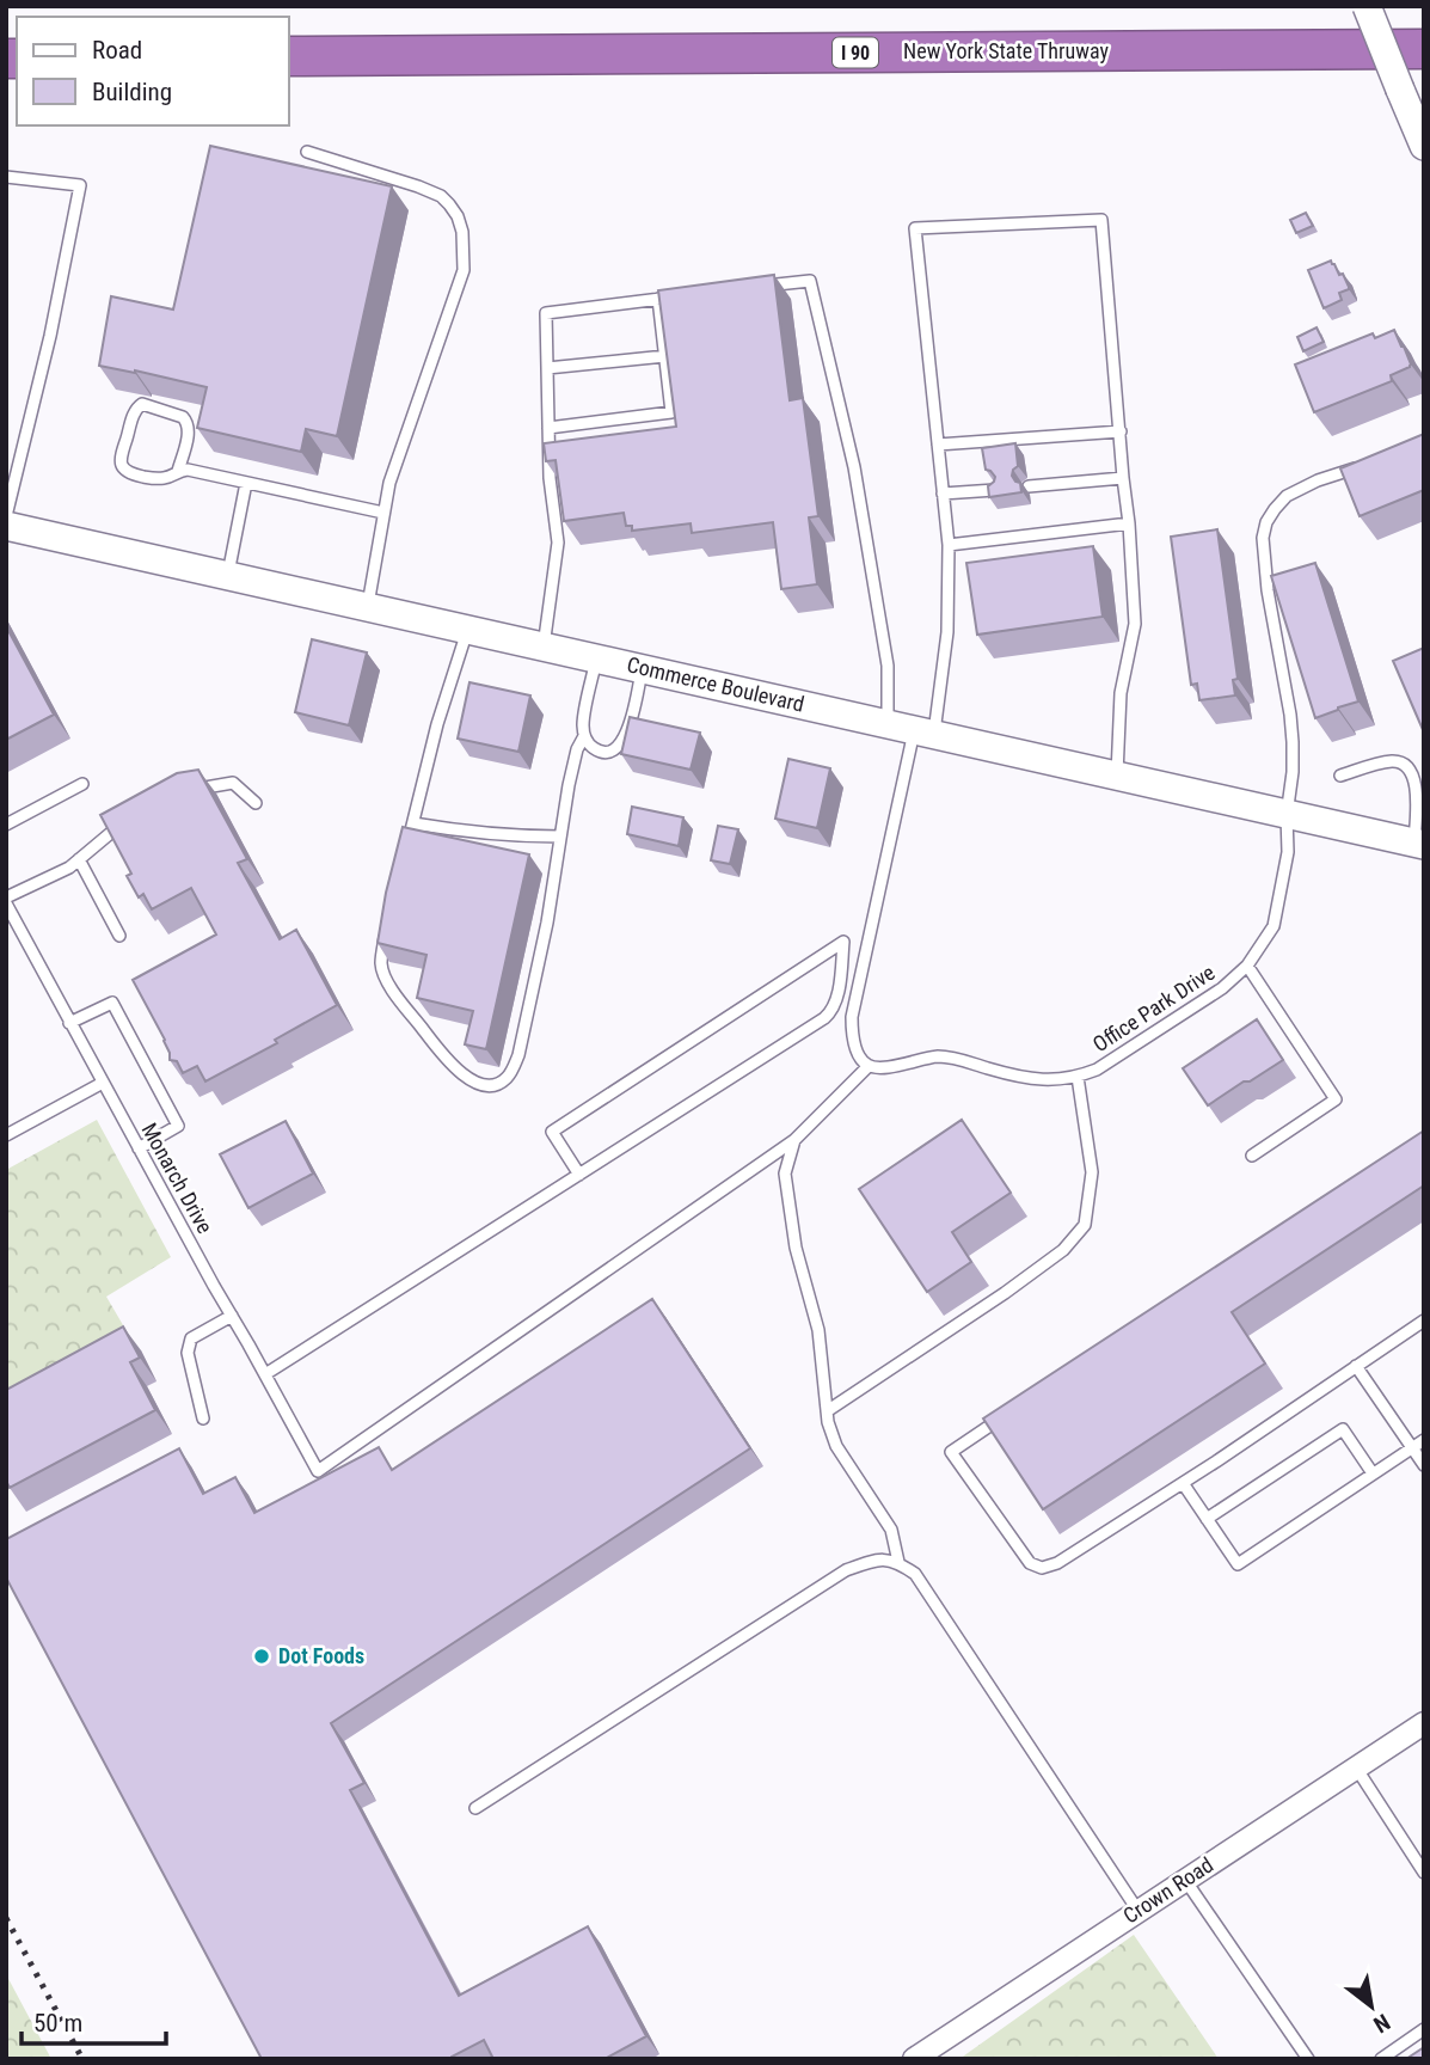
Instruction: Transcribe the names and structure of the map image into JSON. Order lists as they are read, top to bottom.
{
  "streets": {
    "highway": ["New York State Thruway", "I 90"],
    "street": ["Commerce Boulevard", "Crown Road"],
    "lane": ["Office Park Drive", "Monarch Drive"]
  },
  "crossings": [
    ["Commerce Boulevard", "Office Park Drive"]
  ],
  "places": ["Dot Foods"],
  "legend": ["Road", "Building"],
  "scale_bar": "50 m",
  "north": "bottom right"
}
